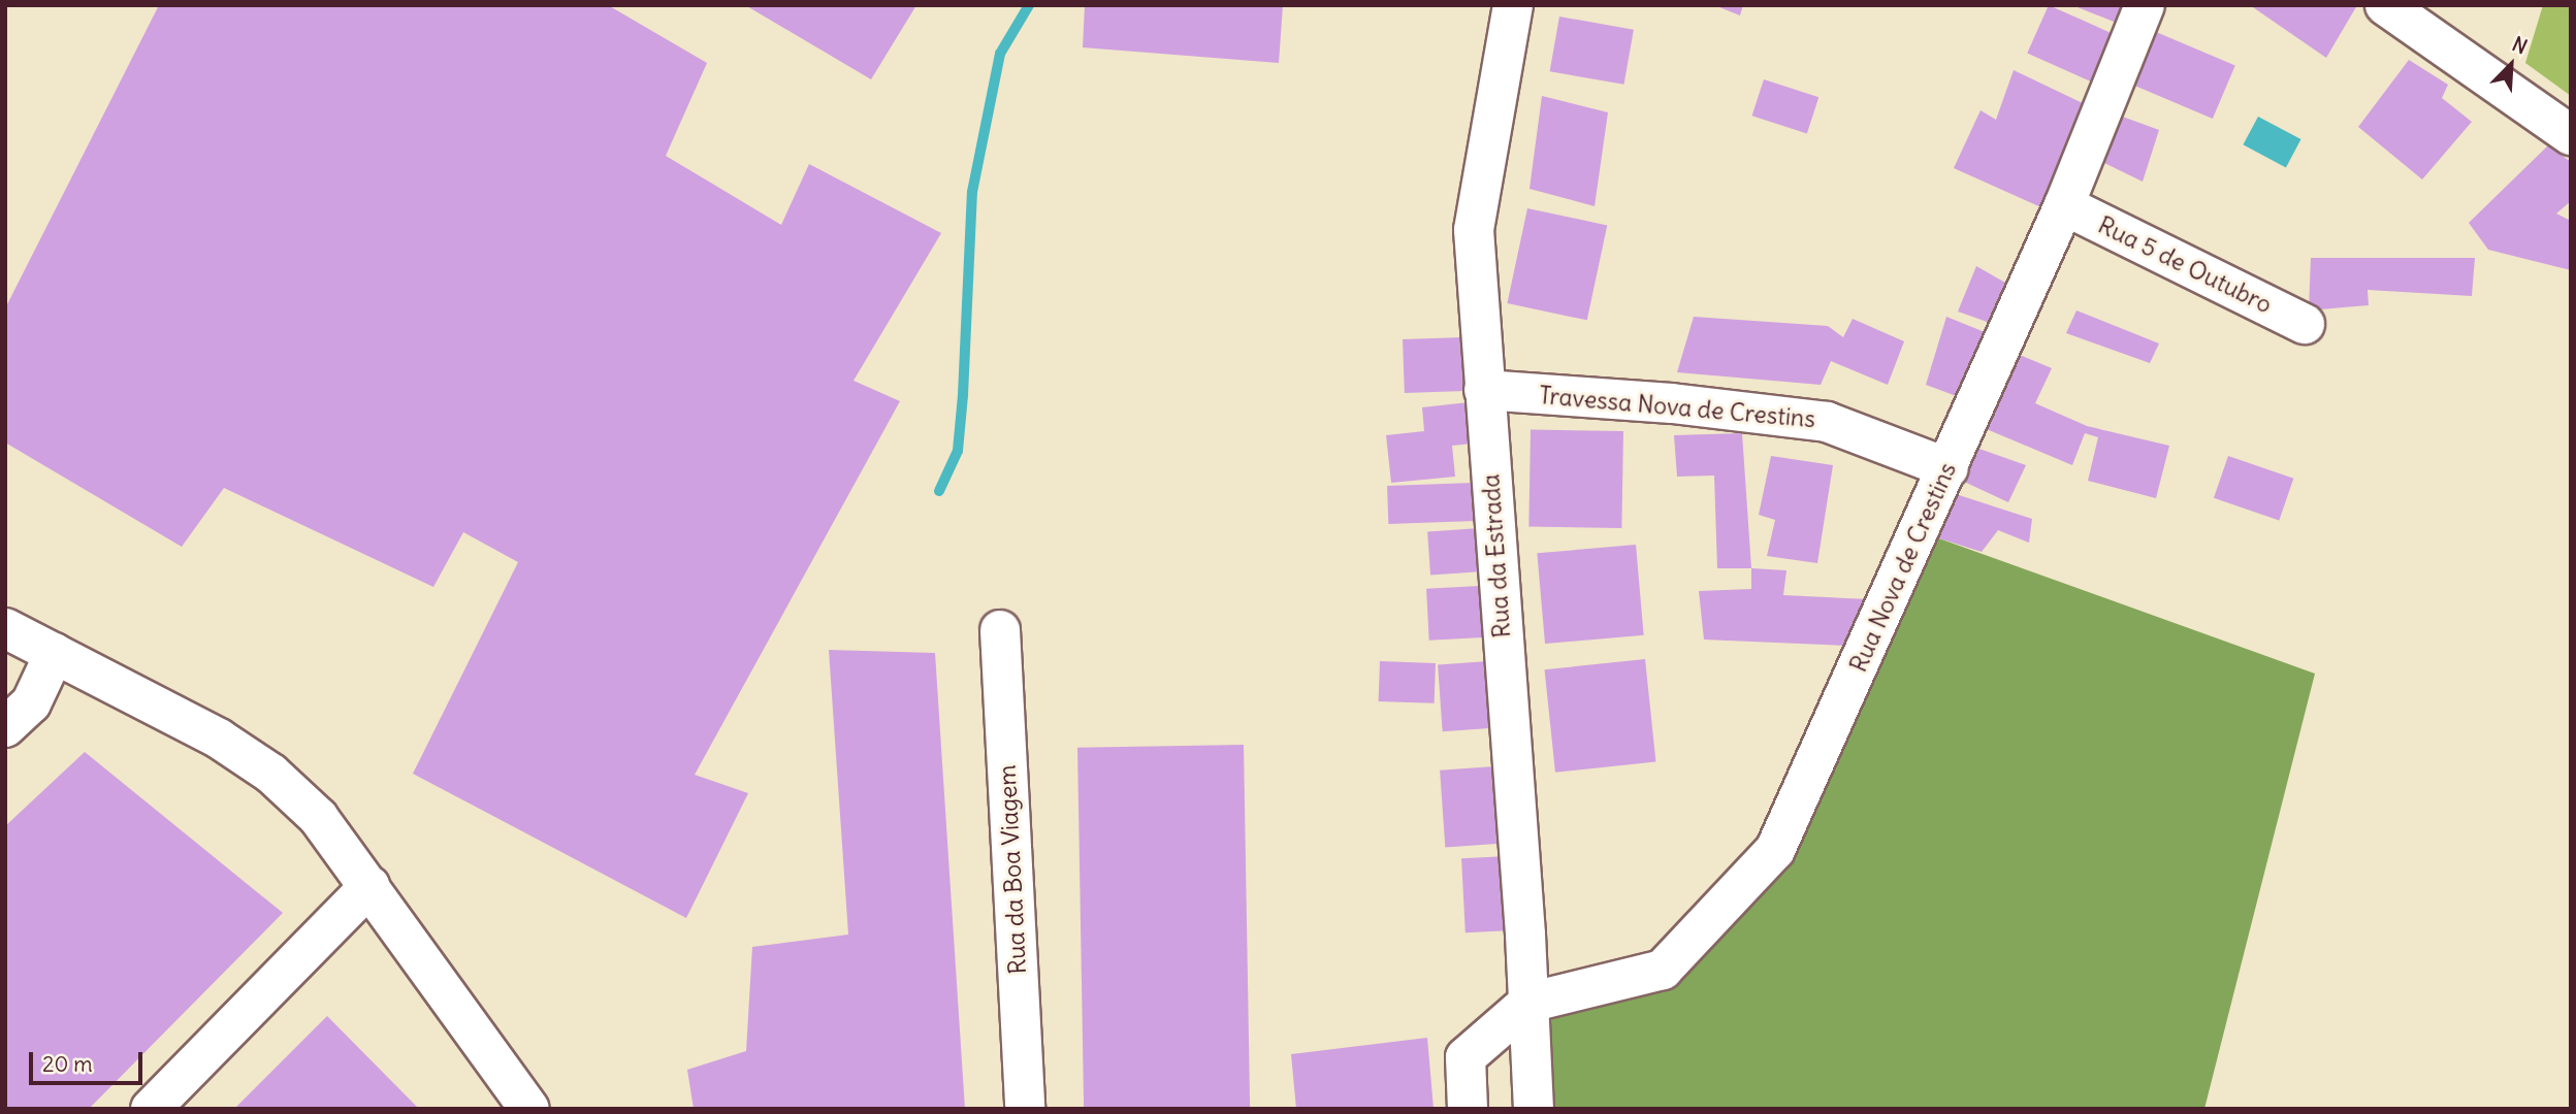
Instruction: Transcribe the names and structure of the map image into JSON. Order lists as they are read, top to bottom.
{
  "streets": {
    "street": [
      "Rua 5 de Outubro",
      "Travessa Nova de Crestins",
      "Rua da Estrada",
      "Rua Nova de Crestins",
      "Rua da Boa Viagem"
    ]
  },
  "crossings": [
    ["Rua 5 de Outubro", "Rua Nova de Crestins"],
    ["Travessa Nova de Crestins", "Rua da Estrada"],
    ["Travessa Nova de Crestins", "Rua Nova de Crestins"],
    ["Rua da Estrada", "Rua Nova de Crestins"]
  ],
  "scale_bar": "20 m",
  "north": "top right"
}
